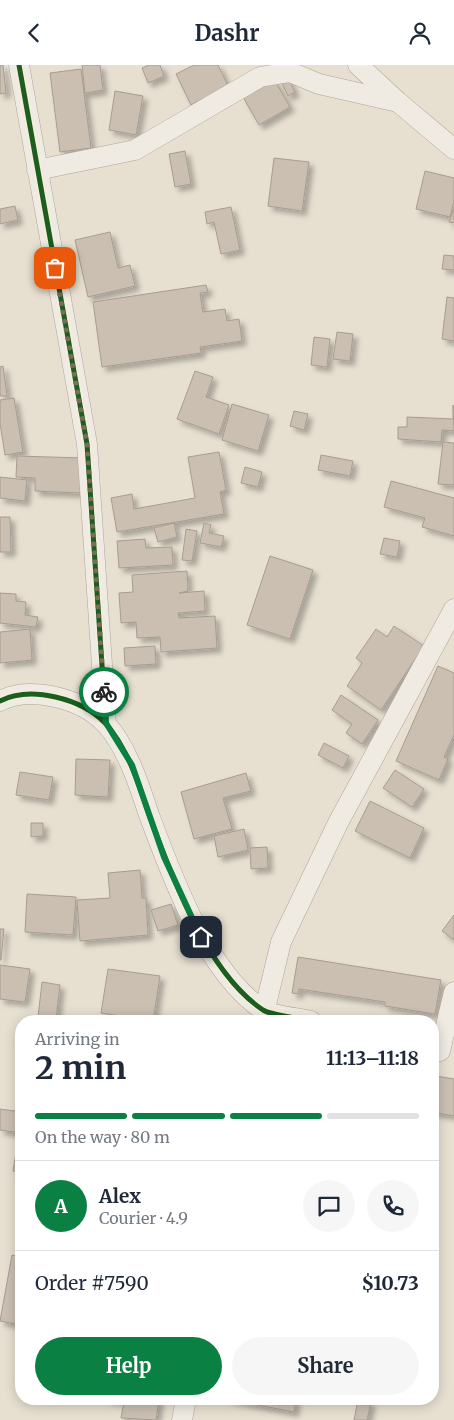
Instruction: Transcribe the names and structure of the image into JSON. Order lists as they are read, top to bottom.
{
  "page": {
    "header": "Dashr",
    "heading": ["2 min", "Arriving in", "11:13–11:18"],
    "panel": [
      "Alex",
      "Courier · 4.9",
      "Order #7590",
      "$10.73"
    ],
    "bar": "On the way · 80 m",
    "round": "A",
    "buttons": ["Help", "Share"]
  }
}
